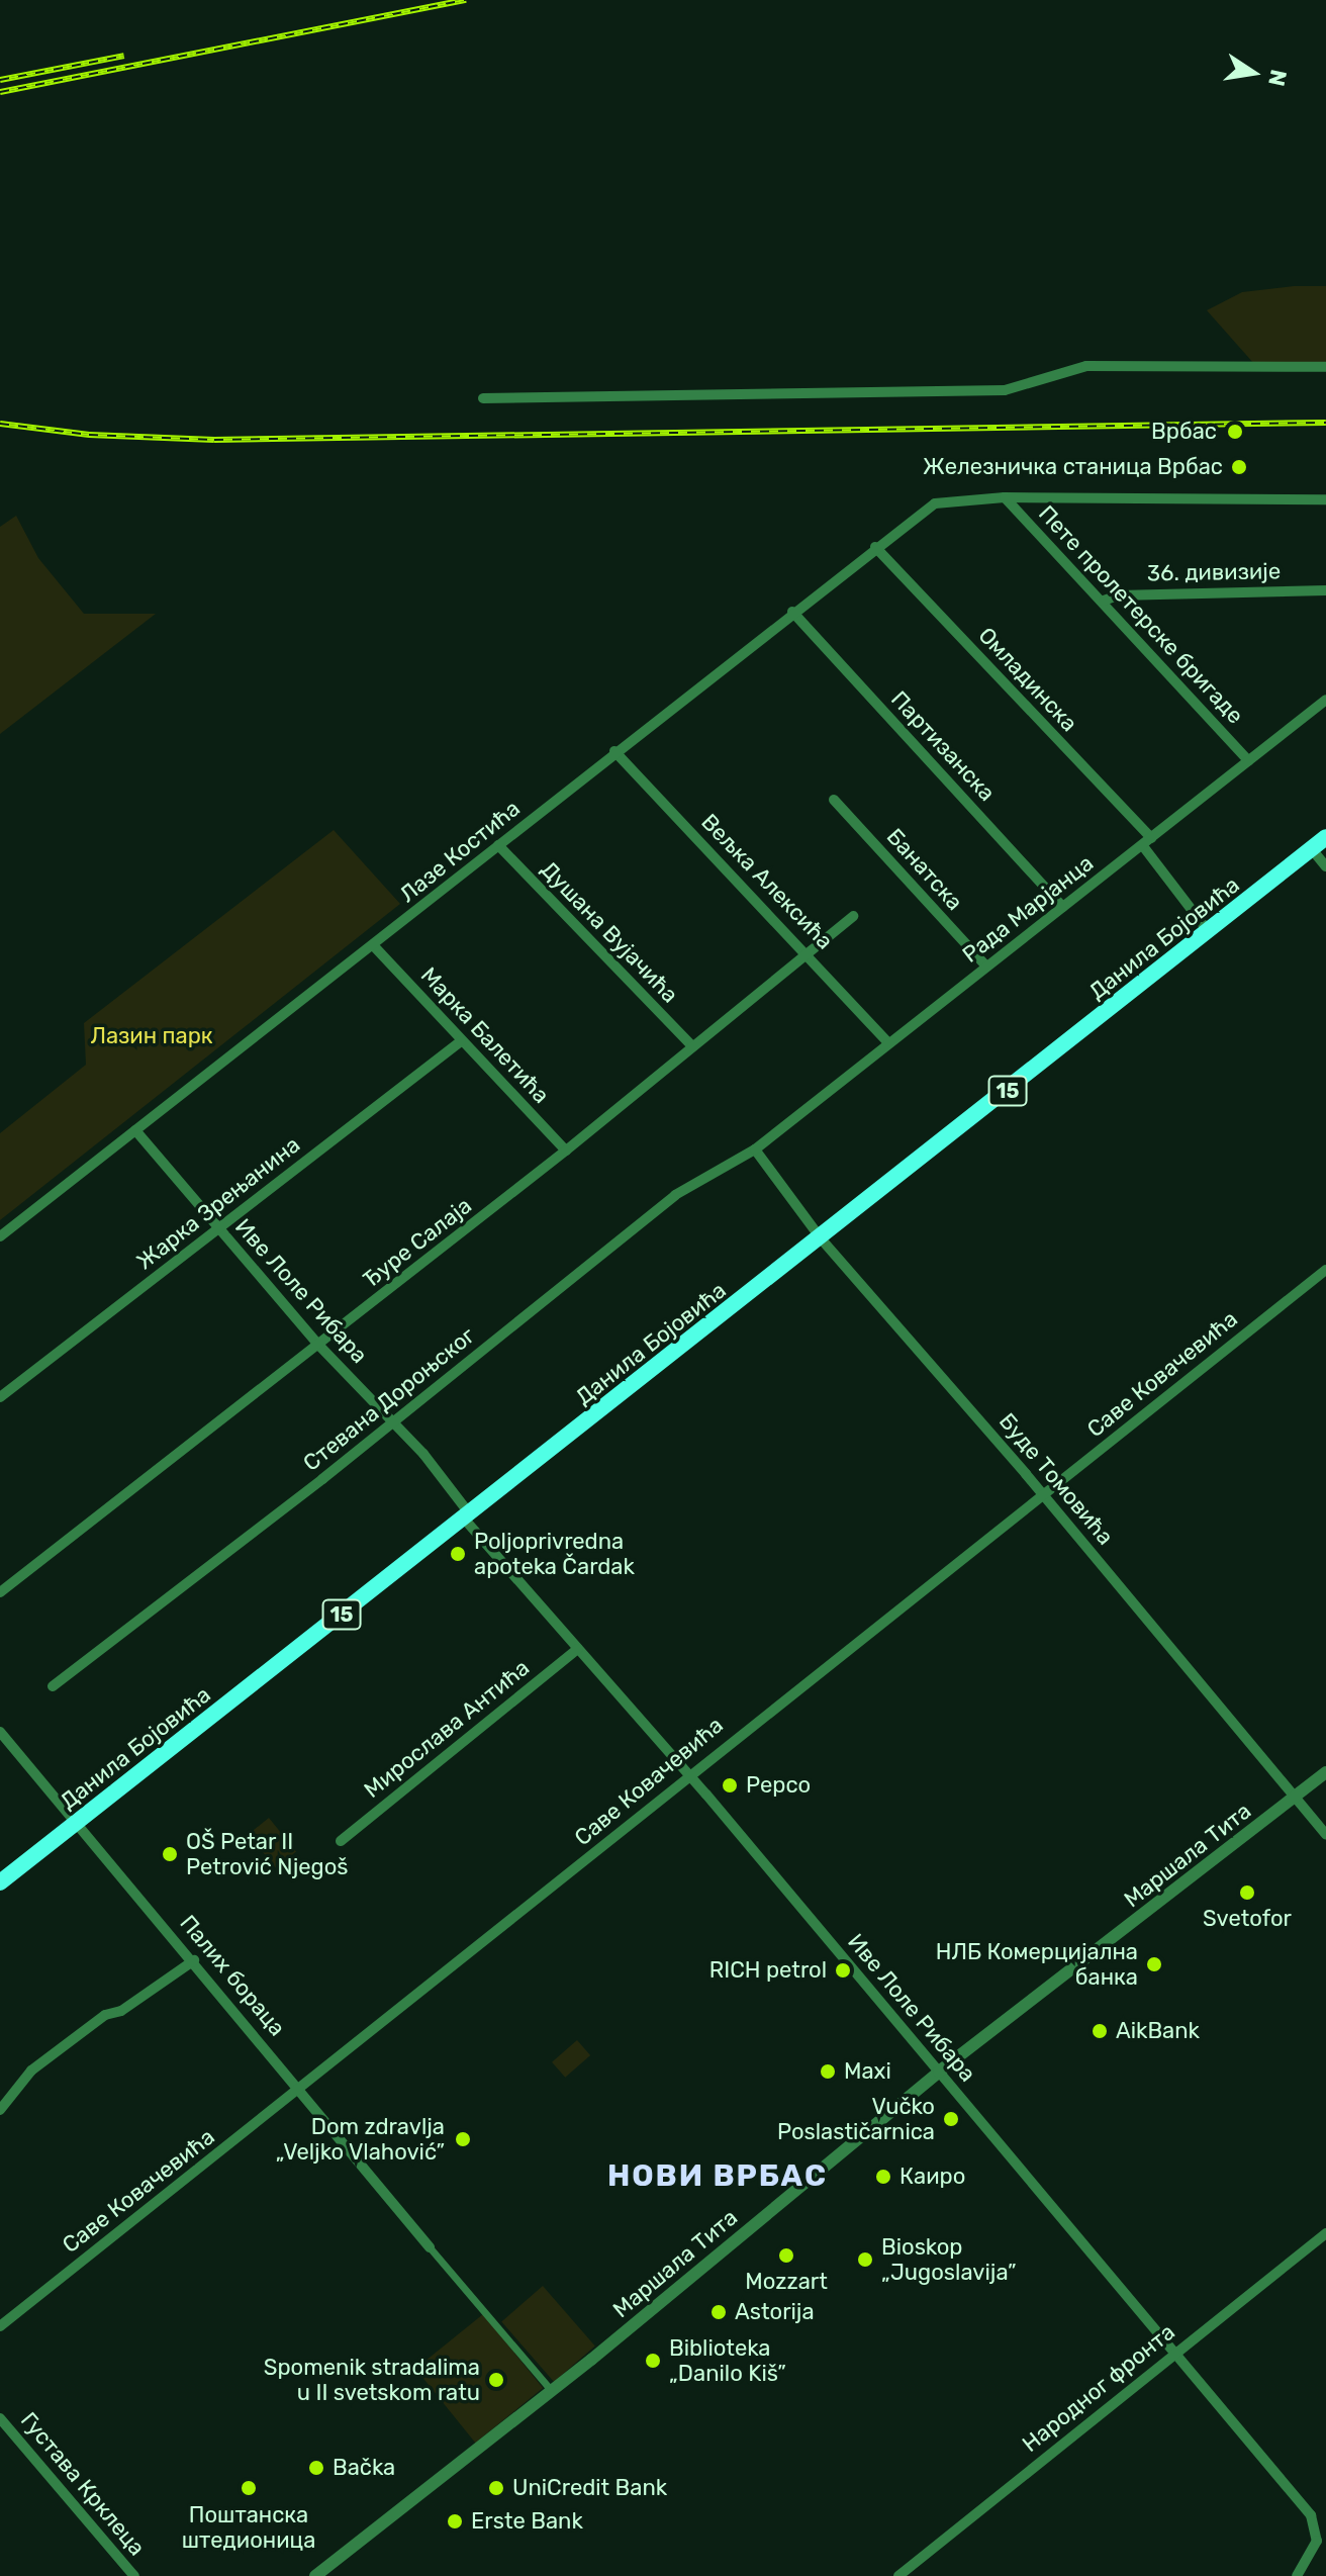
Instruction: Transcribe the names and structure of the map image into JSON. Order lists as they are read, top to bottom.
{
  "streets": {
    "main road": ["Данила Бојовића", "15"],
    "street": [
      "36. дивизије",
      "Пете пролетерске бригаде",
      "Омладинска",
      "Партизанска",
      "Лазе Костића",
      "Банатска",
      "Вељка Алексића",
      "Рада Марјанца",
      "Душана Вујачића",
      "Марка Балетића",
      "Жарка Зрењанина",
      "Ђуре Салаја",
      "Иве Лоле Рибара",
      "Саве Ковачевића",
      "Стевана Дороњског",
      "Буде Томовића",
      "Мирослава Антића",
      "Маршала Тита",
      "Палих бораца",
      "Народног фронта",
      "Густава Крклеца"
    ]
  },
  "crossings": [
    ["36. дивизије", "Пете пролетерске бригаде"],
    ["Пете пролетерске бригаде", "Лазе Костића"],
    ["Пете пролетерске бригаде", "Рада Марјанца"],
    ["Омладинска", "Лазе Костића"],
    ["Омладинска", "Рада Марјанца"],
    ["Омладинска", "Данила Бојовића"],
    ["Партизанска", "Лазе Костића"],
    ["Партизанска", "Рада Марјанца"],
    ["Лазе Костића", "Вељка Алексића"],
    ["Лазе Костића", "Душана Вујачића"],
    ["Лазе Костића", "Марка Балетића"],
    ["Лазе Костића", "Иве Лоле Рибара"],
    ["Банатска", "Рада Марјанца"],
    ["Вељка Алексића", "Рада Марјанца"],
    ["Вељка Алексића", "Ђуре Салаја"],
    ["Рада Марјанца", "Стевана Дороњског"],
    ["Рада Марјанца", "Буде Томовића"],
    ["Душана Вујачића", "Ђуре Салаја"],
    ["Данила Бојовића", "Иве Лоле Рибара"],
    ["Данила Бојовића", "Буде Томовића"],
    ["Данила Бојовића", "Палих бораца"],
    ["Марка Балетића", "Жарка Зрењанина"],
    ["Марка Балетића", "Ђуре Салаја"],
    ["Жарка Зрењанина", "Иве Лоле Рибара"],
    ["Ђуре Салаја", "Иве Лоле Рибара"],
    ["Иве Лоле Рибара", "Саве Ковачевића"],
    ["Иве Лоле Рибара", "Стевана Дороњског"],
    ["Иве Лоле Рибара", "Мирослава Антића"],
    ["Иве Лоле Рибара", "Маршала Тита"],
    ["Иве Лоле Рибара", "Народног фронта"],
    ["Саве Ковачевића", "Буде Томовића"],
    ["Саве Ковачевића", "Палих бораца"],
    ["Стевана Дороњског", "Буде Томовића"],
    ["Буде Томовића", "Маршала Тита"]
  ],
  "districts": ["НОВИ ВРБАС"],
  "parks": ["Лазин парк"],
  "places": [
    "Врбас",
    "Железничка станица Врбас",
    "Poljoprivredna apoteka Čardak",
    "Pepco",
    "OŠ Petar II Petrović Njegoš",
    "Svetofor",
    "НЛБ Комерцијална банка",
    "RICH petrol",
    "AikBank",
    "Maxi",
    "Vučko Poslastičarnica",
    "Dom zdravlja „Veljko Vlahović”",
    "Каиро",
    "Mozzart",
    "Bioskop „Jugoslavija”",
    "Astorija",
    "Biblioteka „Danilo Kiš”",
    "Spomenik stradalima u II svetskom ratu",
    "Bačka",
    "Поштанска штедионица",
    "UniCredit Bank",
    "Erste Bank"
  ],
  "north": "right"
}
